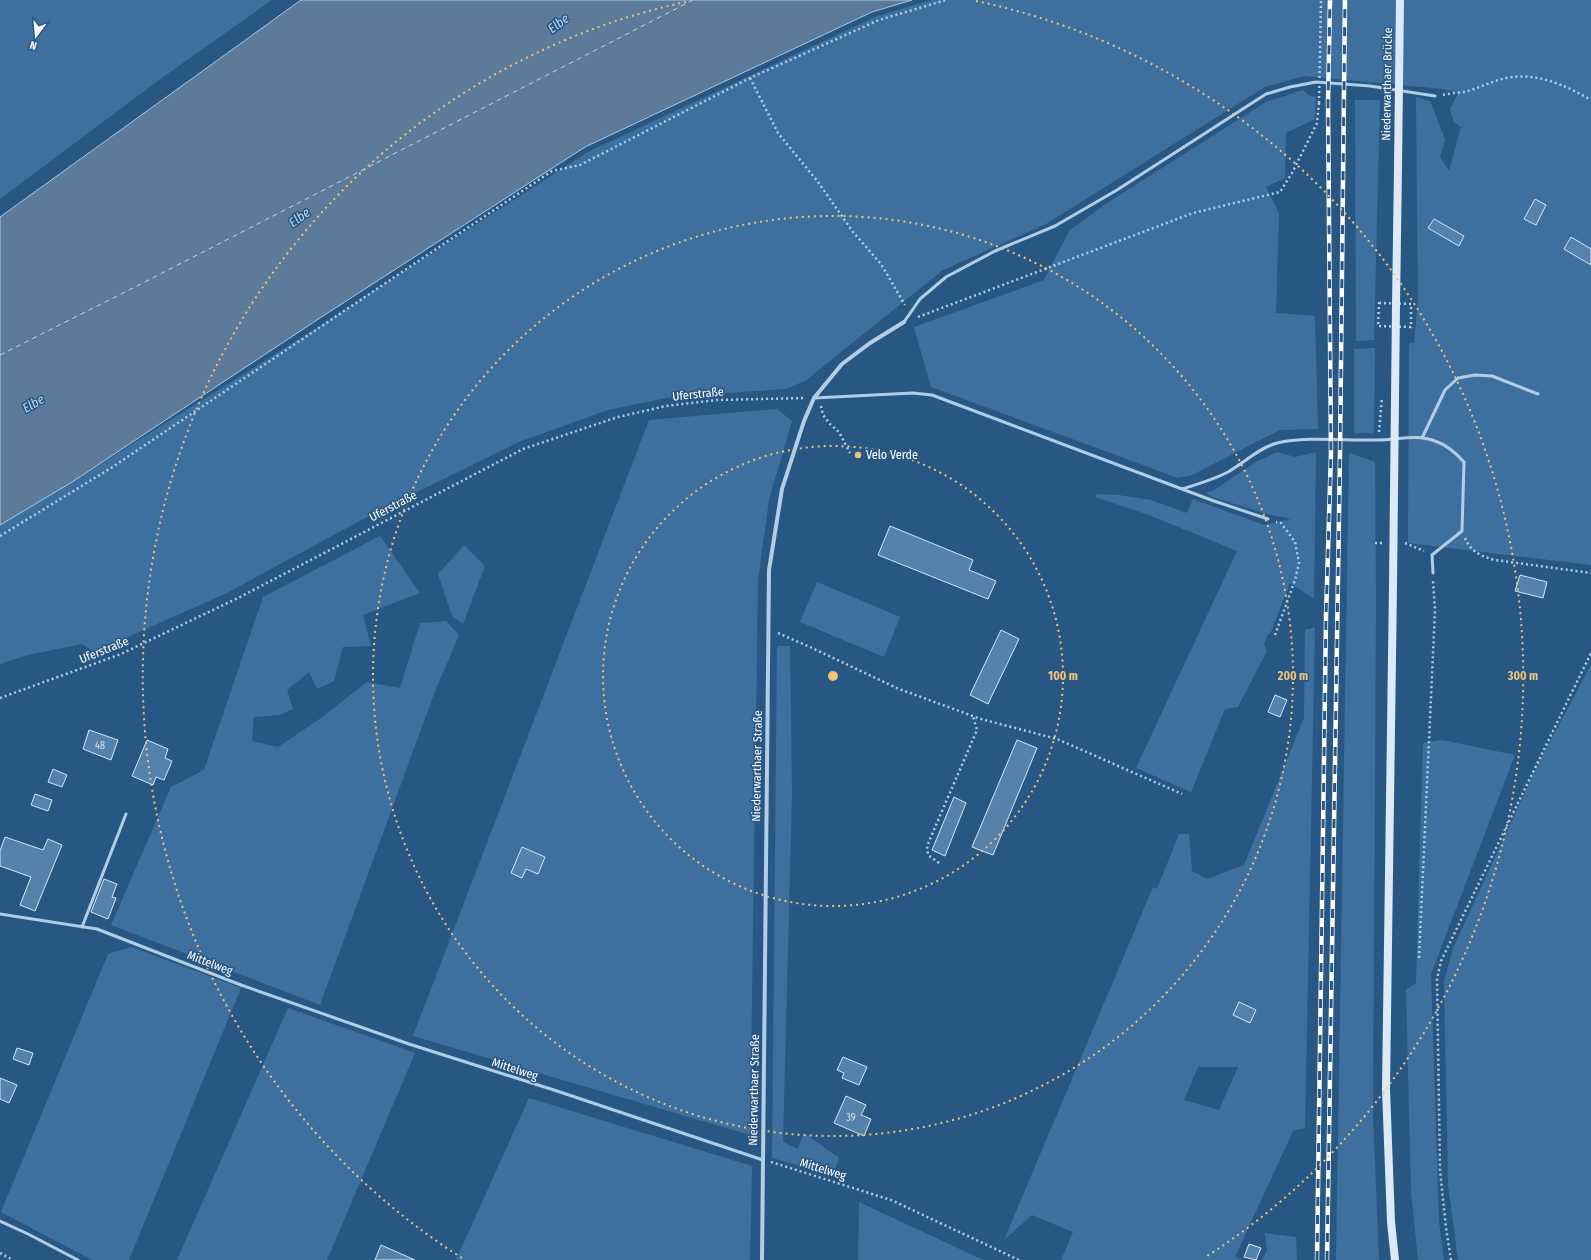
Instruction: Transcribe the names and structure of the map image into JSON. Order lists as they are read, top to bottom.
{
  "streets": {
    "main road": ["Niederwarthaer Brücke"],
    "street": ["Niederwarthaer Straße"],
    "lane": ["Mittelweg"],
    "path": ["Uferstraße"]
  },
  "crossings": [
    ["Uferstraße", "Niederwarthaer Straße"],
    ["Niederwarthaer Straße", "Mittelweg"]
  ],
  "water": ["Elbe"],
  "places": ["Velo Verde"],
  "house_numbers": ["48", "39"],
  "north": "bottom",
  "rings": ["100 m", "200 m", "300 m"]
}
